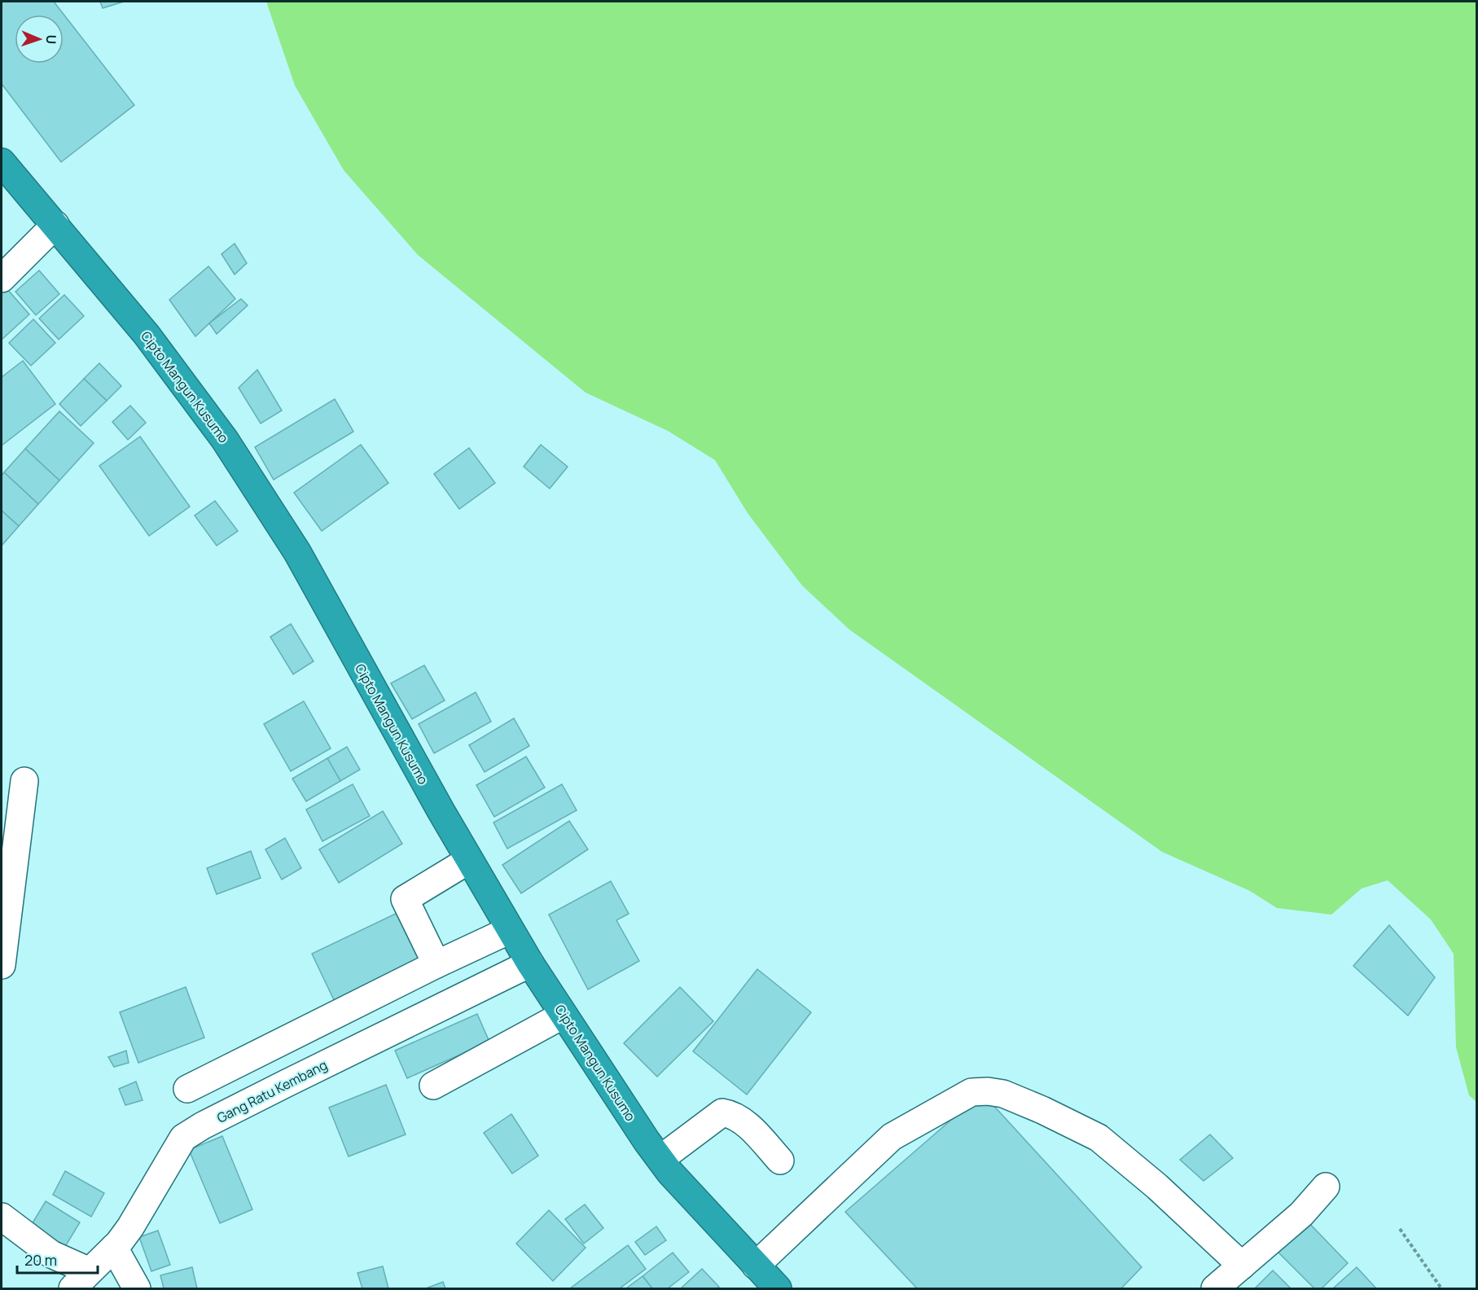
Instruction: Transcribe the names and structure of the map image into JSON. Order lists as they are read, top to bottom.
{
  "streets": {
    "highway": ["Cipto Mangun Kusumo"],
    "street": ["Gang Ratu Kembang"]
  },
  "crossings": [
    ["Cipto Mangun Kusumo", "Gang Ratu Kembang"]
  ],
  "scale_bar": "20 m",
  "north": "right"
}
